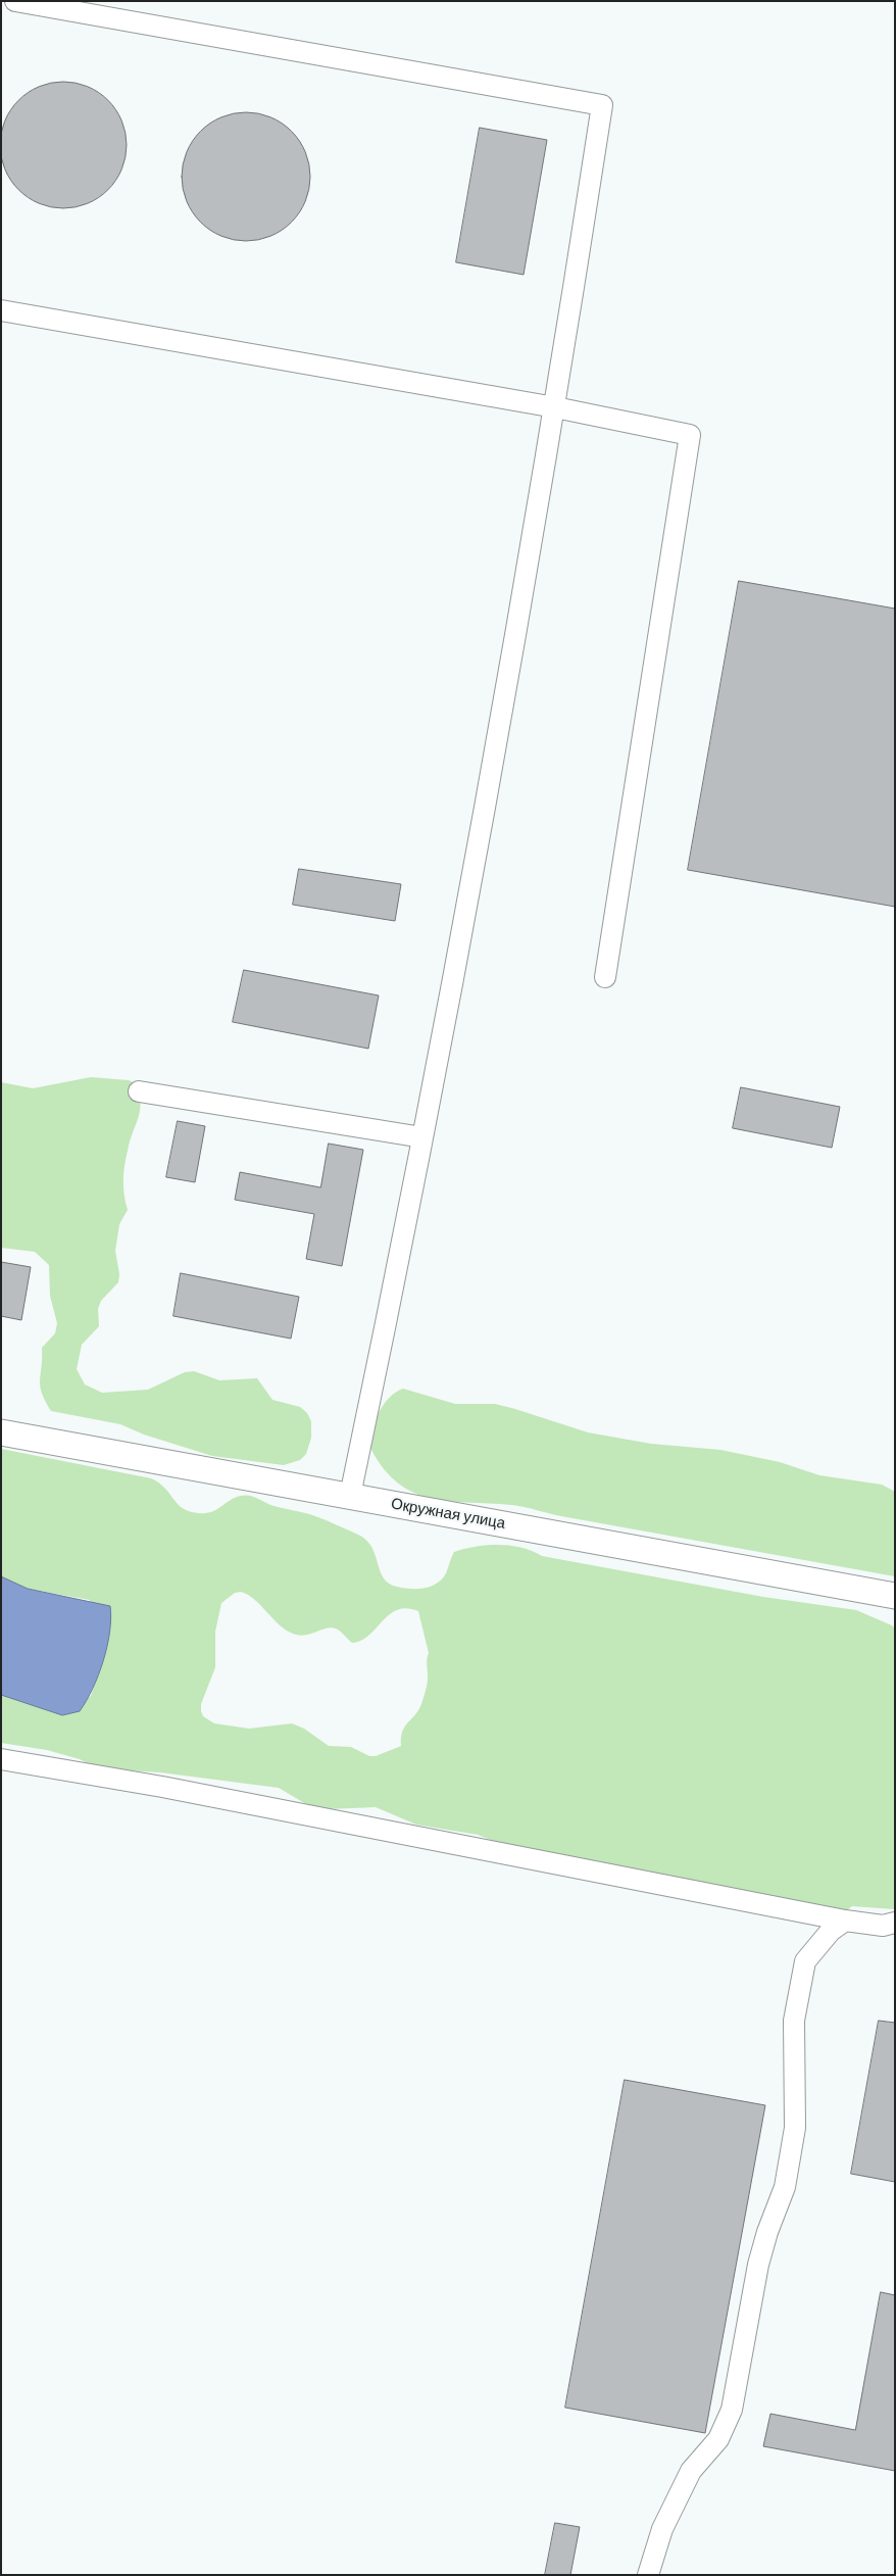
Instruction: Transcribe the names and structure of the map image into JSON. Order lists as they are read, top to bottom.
{
  "streets": {
    "main road": ["Окружная улица"]
  }
}
